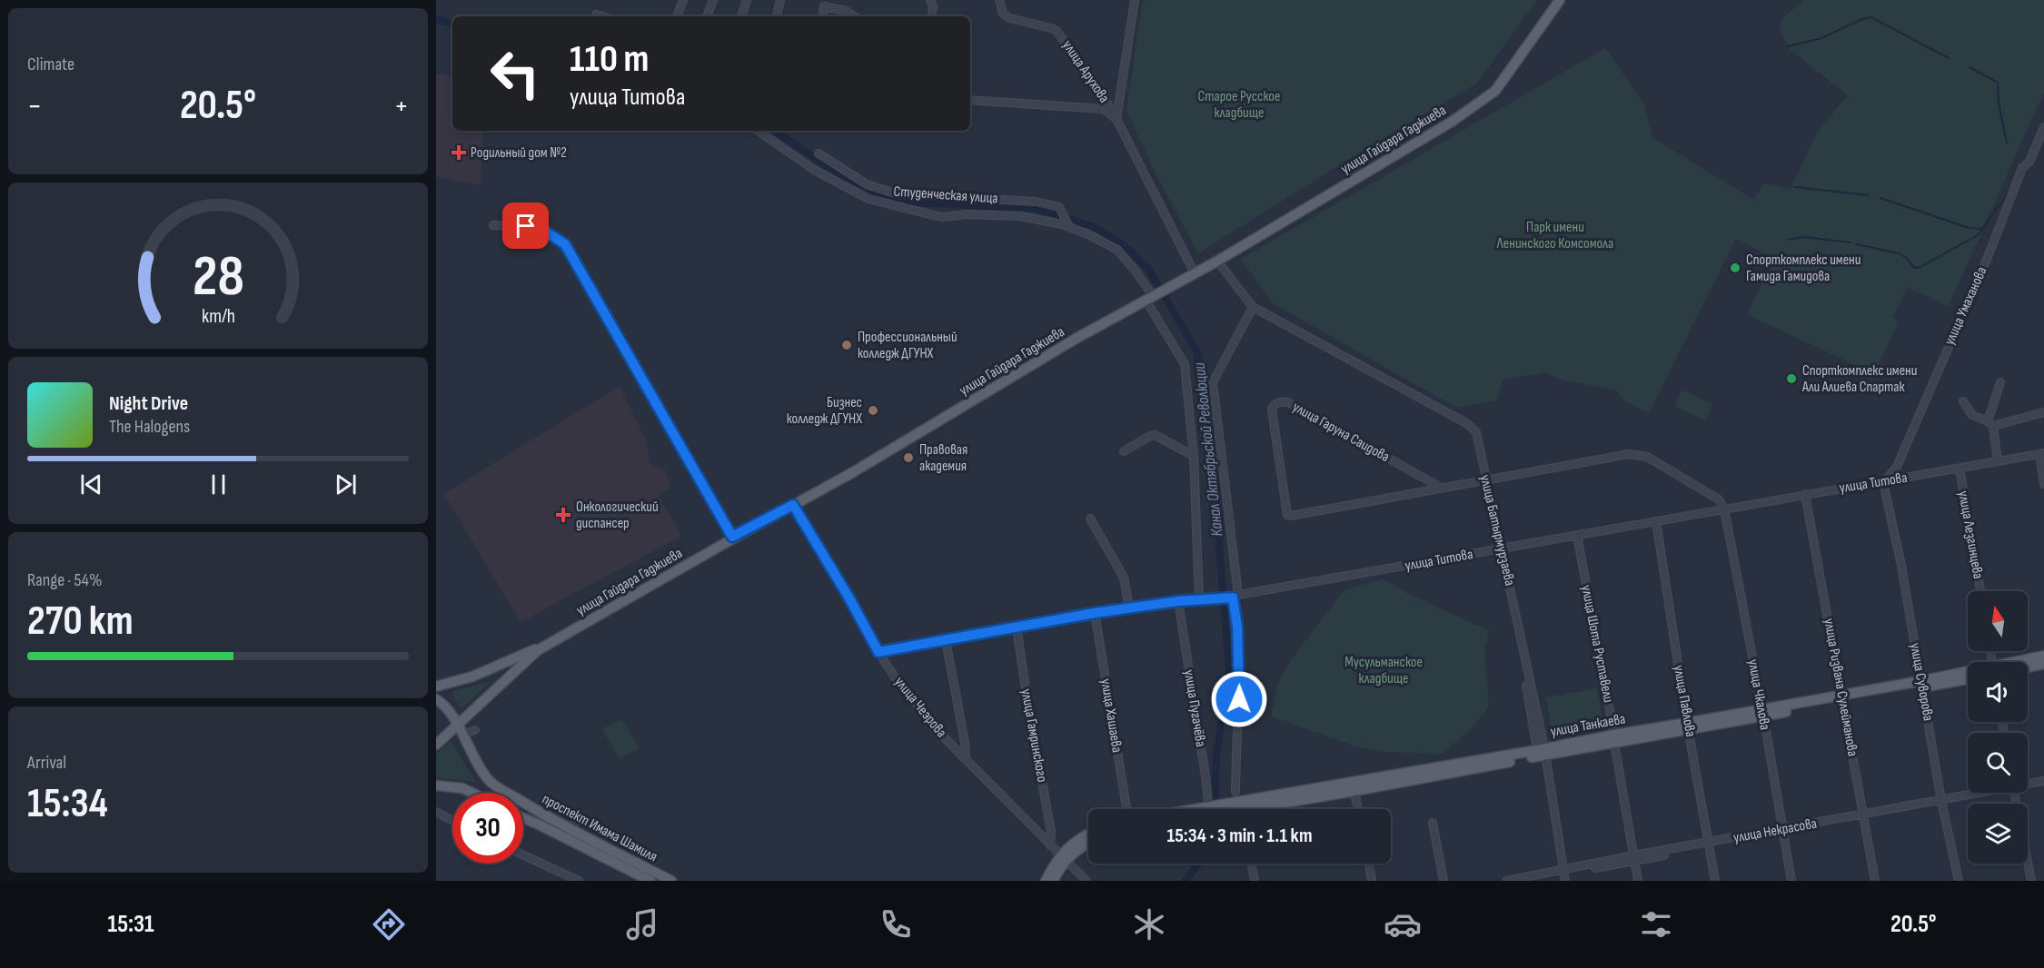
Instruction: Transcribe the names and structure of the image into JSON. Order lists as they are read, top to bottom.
{
  "streets": {
    "main road": ["улица Гайдара Гаджиева", "улица Танкаева", "проспект Имама Шамиля"],
    "street": [
      "улица Арухова",
      "Студенческая улица",
      "улица Умаханова",
      "улица Гаруна Саидова",
      "улица Титова",
      "улица Батырмурзаева",
      "улица Лезгинцева",
      "улица Шота Руставели",
      "улица Суворова",
      "улица Ризвана Сулейманова",
      "улица Чкалова",
      "улица Павлова",
      "улица Чеэрова",
      "улица Пугачёва",
      "улица Хашаева",
      "улица Гамринского",
      "улица Некрасова"
    ]
  },
  "crossings": [
    ["улица Арухова", "улица Гайдара Гаджиева"],
    ["улица Гайдара Гаджиева", "улица Батырмурзаева"],
    ["улица Гайдара Гаджиева", "улица Чеэрова"],
    ["улица Гайдара Гаджиева", "проспект Имама Шамиля"],
    ["улица Умаханова", "улица Титова"],
    ["улица Умаханова", "улица Суворова"],
    ["улица Гаруна Саидова", "улица Титова"],
    ["улица Гаруна Саидова", "улица Батырмурзаева"],
    ["улица Гаруна Саидова", "улица Чкалова"],
    ["улица Титова", "улица Батырмурзаева"],
    ["улица Титова", "улица Лезгинцева"],
    ["улица Титова", "улица Шота Руставели"],
    ["улица Титова", "улица Суворова"],
    ["улица Титова", "улица Ризвана Сулейманова"],
    ["улица Титова", "улица Чкалова"],
    ["улица Титова", "улица Павлова"],
    ["улица Титова", "улица Чеэрова"],
    ["улица Титова", "улица Пугачёва"],
    ["улица Титова", "улица Хашаева"],
    ["улица Титова", "улица Гамринского"],
    ["улица Батырмурзаева", "улица Танкаева"],
    ["улица Батырмурзаева", "улица Некрасова"],
    ["улица Шота Руставели", "улица Танкаева"],
    ["улица Шота Руставели", "улица Некрасова"],
    ["улица Суворова", "улица Танкаева"],
    ["улица Суворова", "улица Некрасова"],
    ["улица Ризвана Сулейманова", "улица Танкаева"],
    ["улица Ризвана Сулейманова", "улица Некрасова"],
    ["улица Чкалова", "улица Танкаева"],
    ["улица Чкалова", "улица Некрасова"],
    ["улица Павлова", "улица Танкаева"],
    ["улица Павлова", "улица Некрасова"],
    ["улица Чеэрова", "улица Гамринского"],
    ["улица Пугачёва", "улица Танкаева"]
  ],
  "water": ["Канал Октябрьской Революции"],
  "parks": ["Старое Русское кладбище", "Парк имени Ленинского Комсомола", "Мусульманское кладбище"],
  "places": {
    "health": ["Родильный дом №2", "Онкологический диспансер"],
    "other": [
      "Спорткомплекс имени Гамида Гамидова",
      "Профессиональный колледж ДГУНХ",
      "Спорткомплекс имени Али Алиева Спартак",
      "Бизнес колледж ДГУНХ",
      "Правовая академия"
    ]
  },
  "north": "top",
  "page": {
    "tile": [
      "Climate",
      ["Range · 54%", "270 km"],
      ["Arrival", "15:34"]
    ],
    "turn": ["110 m", "улица Титова"],
    "heat": ["−", "20.5°", "+"],
    "song": ["Night Drive", "The Halogens"],
    "limit": "30",
    "trip": "15:34 · 3 min · 1.1 km",
    "tabs": ["15:31", "20.5°"],
    "gauge": ["28", "km/h"]
  }
}
